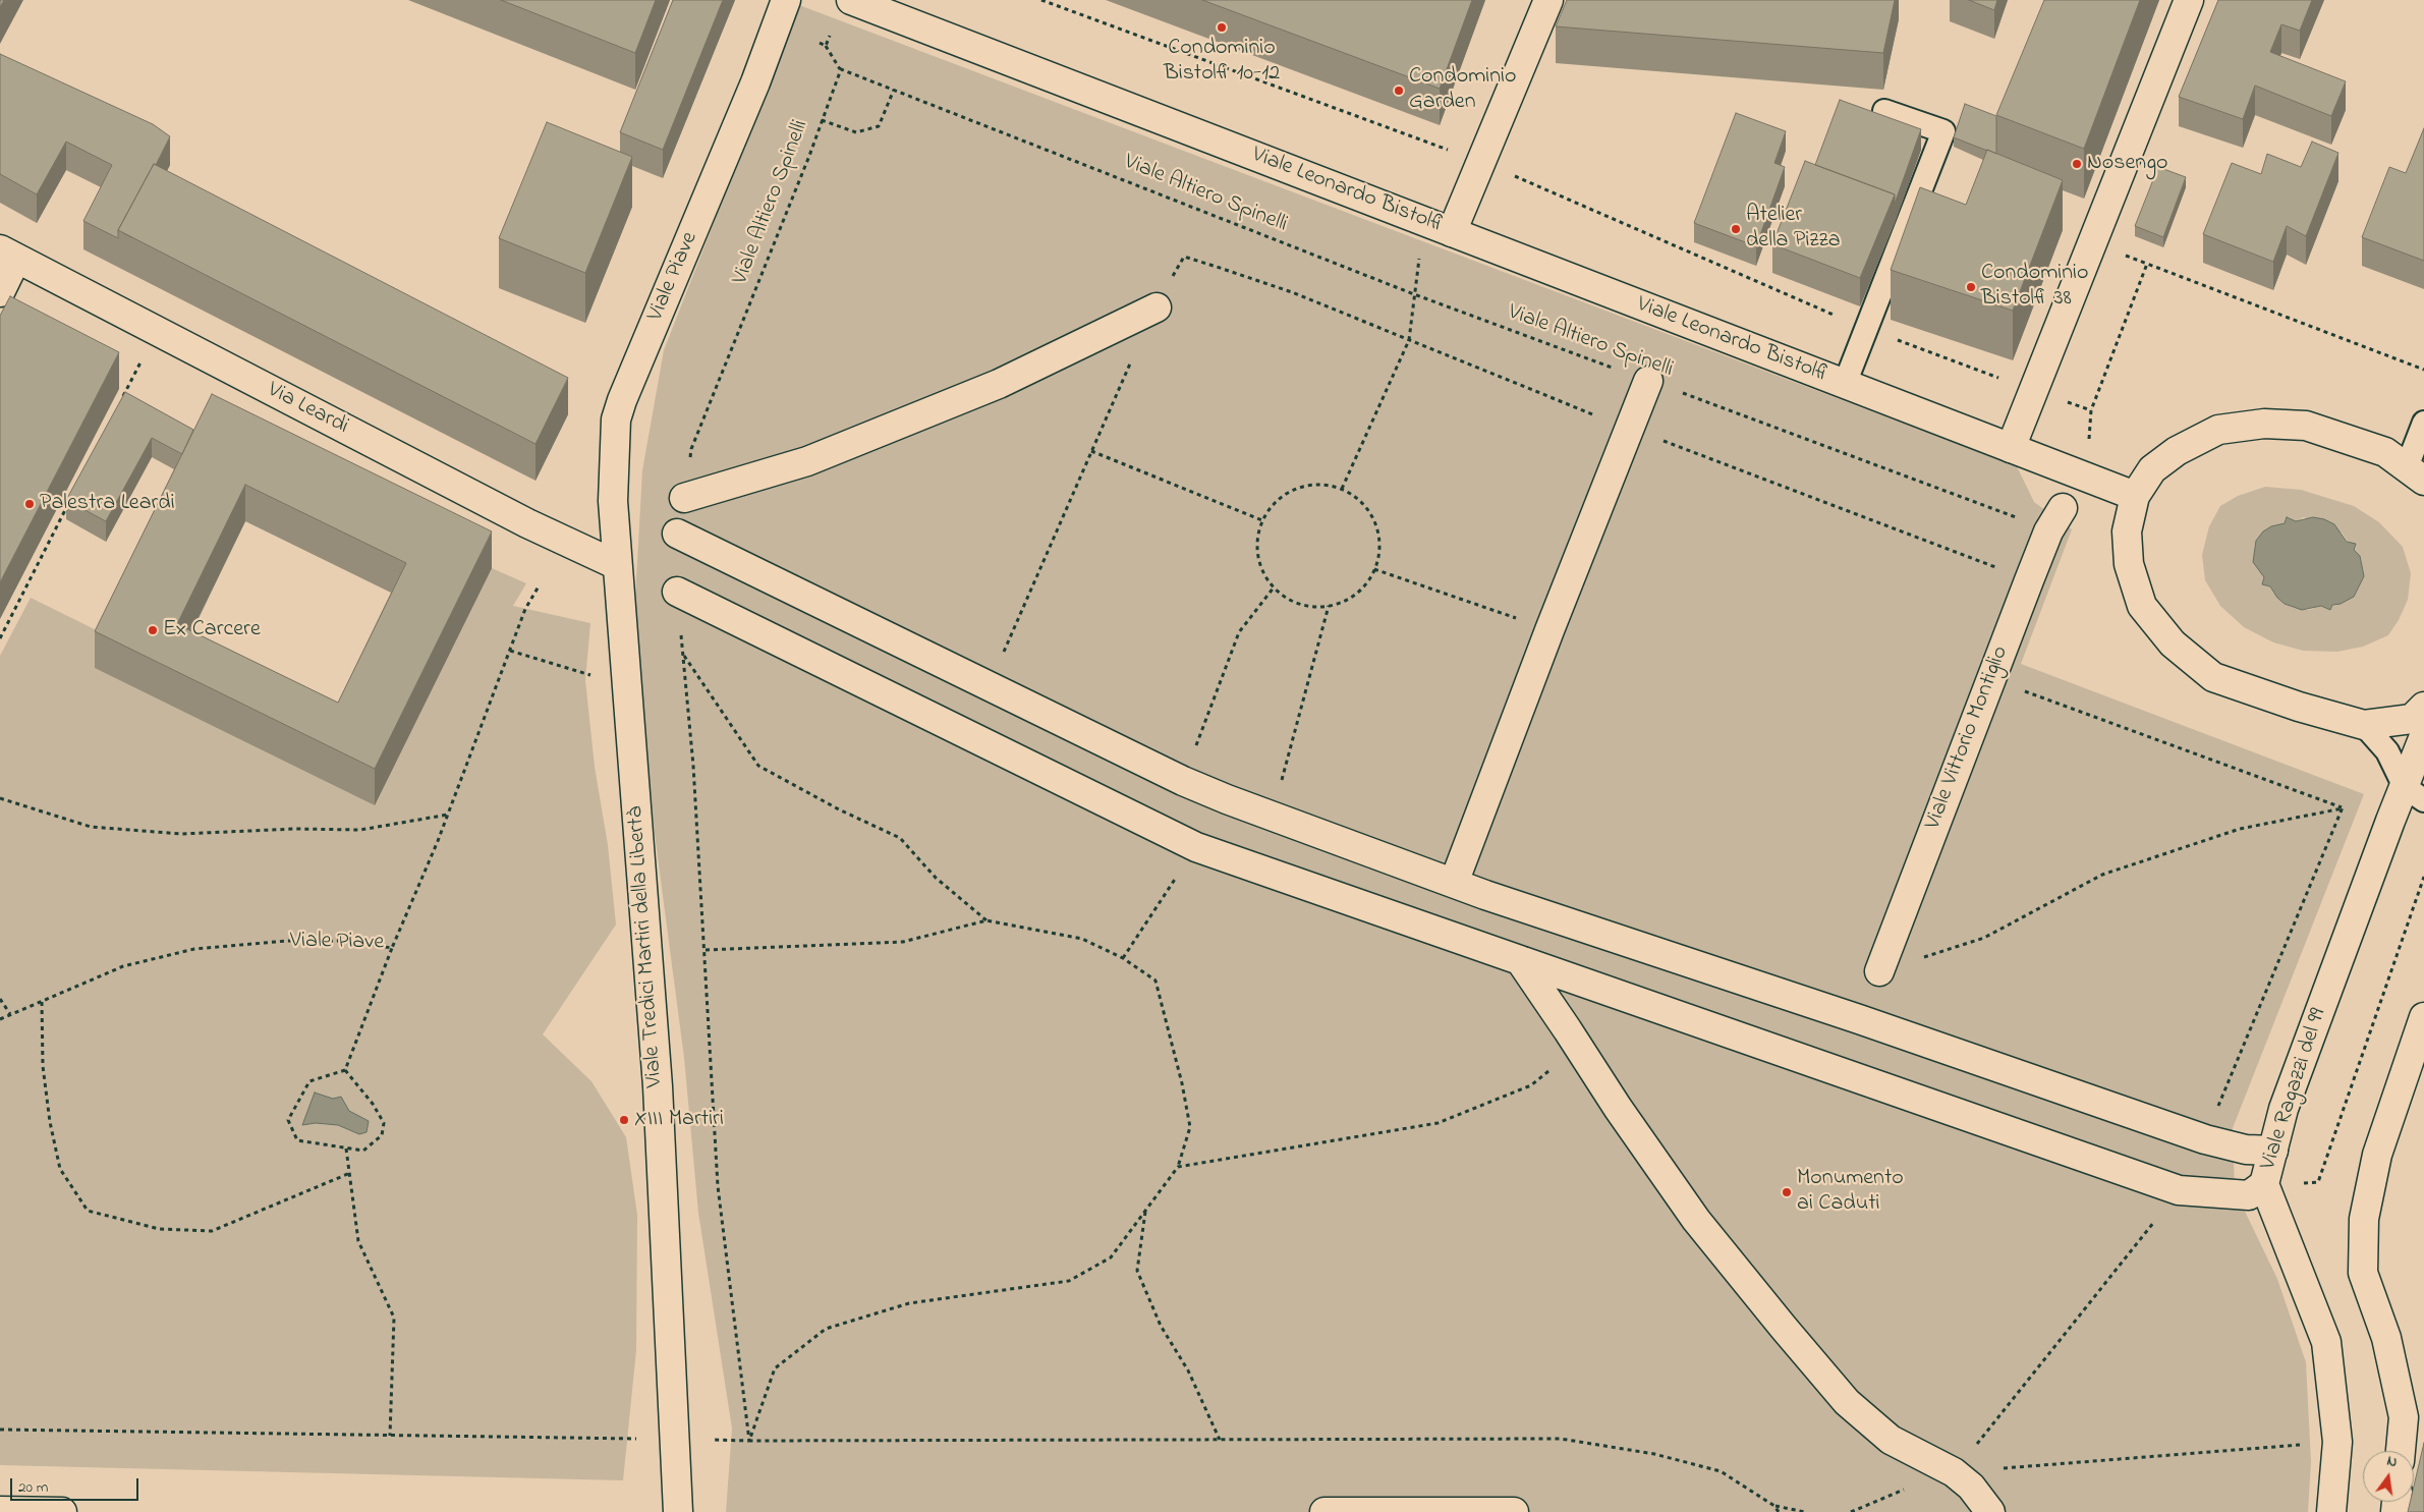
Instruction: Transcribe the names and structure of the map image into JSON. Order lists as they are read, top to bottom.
{
  "streets": {
    "street": [
      "Viale Leonardo Bistolfi",
      "Viale Piave",
      "Via Leardi",
      "Viale Vittorio Montiglio",
      "Viale Tredici Martiri della Libertà",
      "Viale Ragazzi del 99"
    ],
    "path": ["Viale Altiero Spinelli"]
  },
  "crossings": [
    ["Viale Piave", "Via Leardi"],
    ["Viale Piave", "Viale Tredici Martiri della Libertà"],
    ["Via Leardi", "Viale Tredici Martiri della Libertà"]
  ],
  "places": [
    "Condominio Bistolfi 10-12",
    "Condominio Garden",
    "Nosengo",
    "Atelier della Pizza",
    "Condominio Bistolfi 38",
    "Palestra Leardi",
    "Ex Carcere",
    "XIII Martiri",
    "Monumento ai Caduti"
  ],
  "scale_bar": "20 m",
  "north": "top"
}
